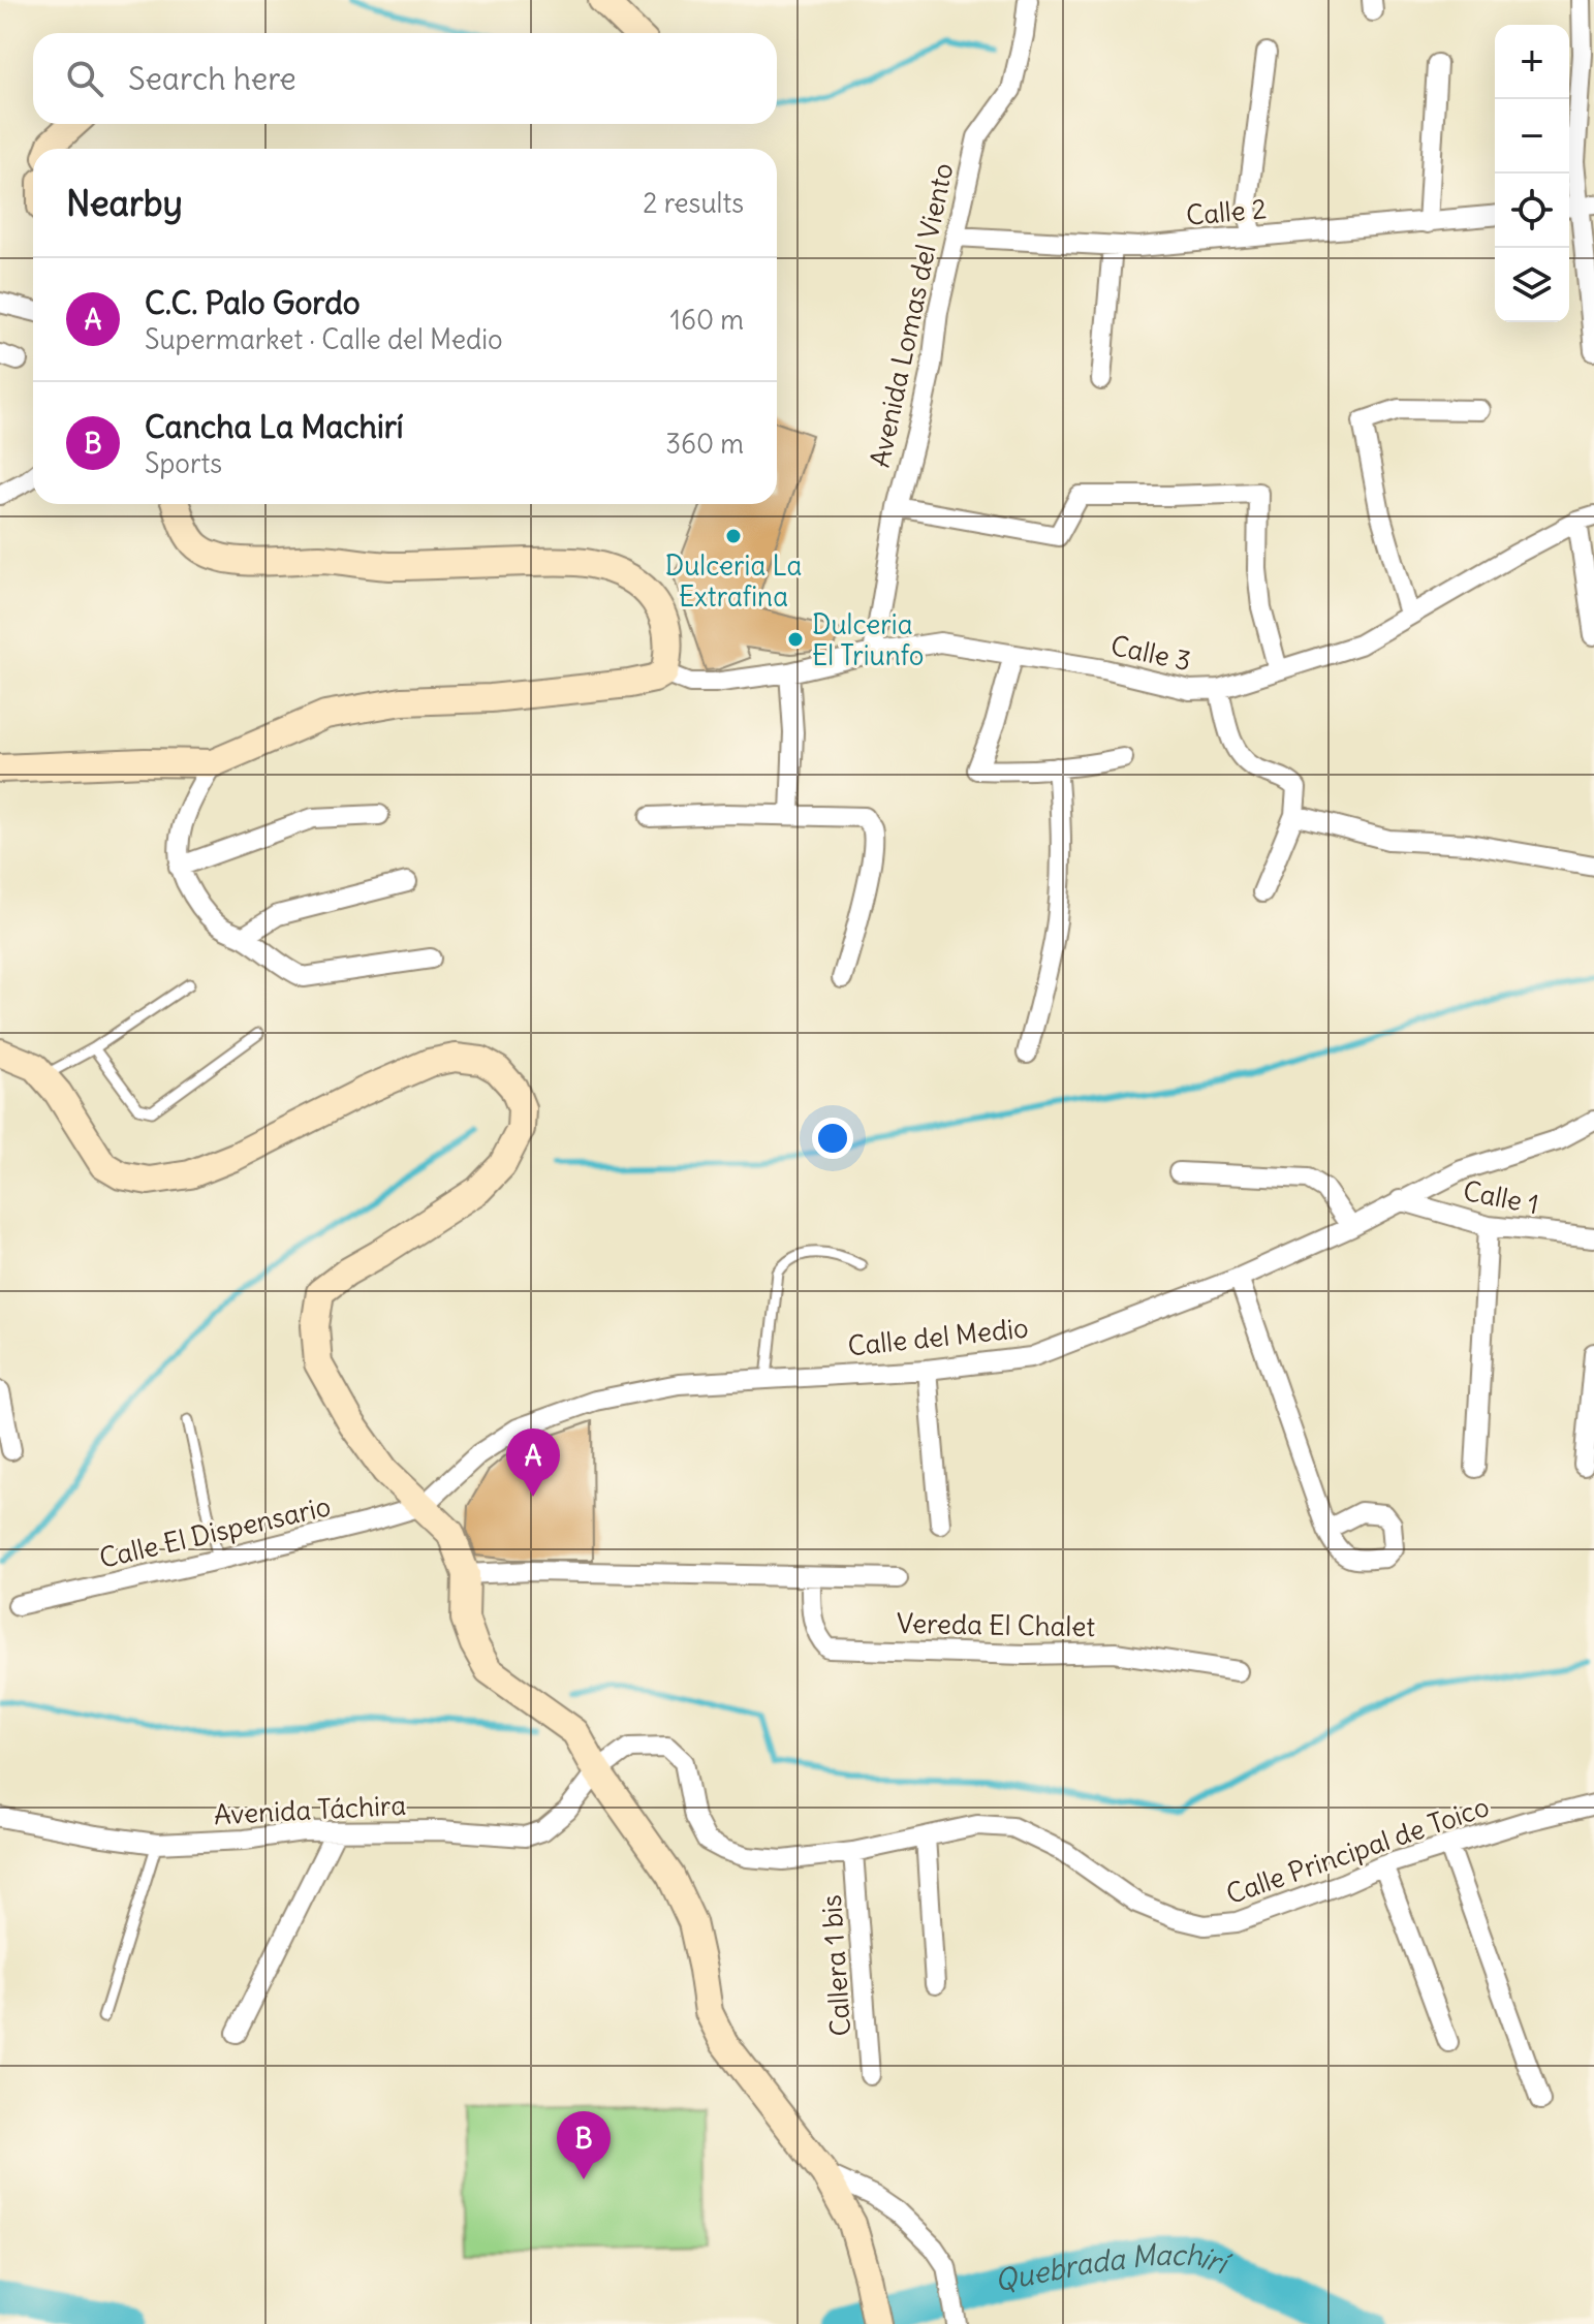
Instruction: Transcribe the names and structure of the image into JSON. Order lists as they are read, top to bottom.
{
  "streets": {
    "street": [
      "Calle 2",
      "Avenida Lomas del Viento",
      "Calle 3",
      "Calle 1",
      "Calle del Medio",
      "Calle El Dispensario",
      "Vereda El Chalet",
      "Avenida Táchira",
      "Calle Principal de Toico",
      "Callera 1 bis"
    ]
  },
  "crossings": [
    ["Calle 2", "Avenida Lomas del Viento"],
    ["Avenida Lomas del Viento", "Calle 3"],
    ["Calle 1", "Calle del Medio"],
    ["Calle del Medio", "Calle El Dispensario"],
    ["Avenida Táchira", "Calle Principal de Toico"],
    ["Calle Principal de Toico", "Callera 1 bis"]
  ],
  "water": ["Quebrada Machirí"],
  "places": ["Dulceria La Extrafina", "Dulceria El Triunfo"],
  "page": {
    "map_buttons": ["+", "−"],
    "search": "Search here",
    "heading": ["Nearby", "2 results"],
    "list": [
      {
        "mark": "A",
        "name": "C.C. Palo Gordo",
        "note": "Supermarket · Calle del Medio",
        "value": "160 m"
      },
      {
        "mark": "B",
        "name": "Cancha La Machirí",
        "note": "Sports",
        "value": "360 m"
      }
    ],
    "pins": ["A", "B"]
  }
}
